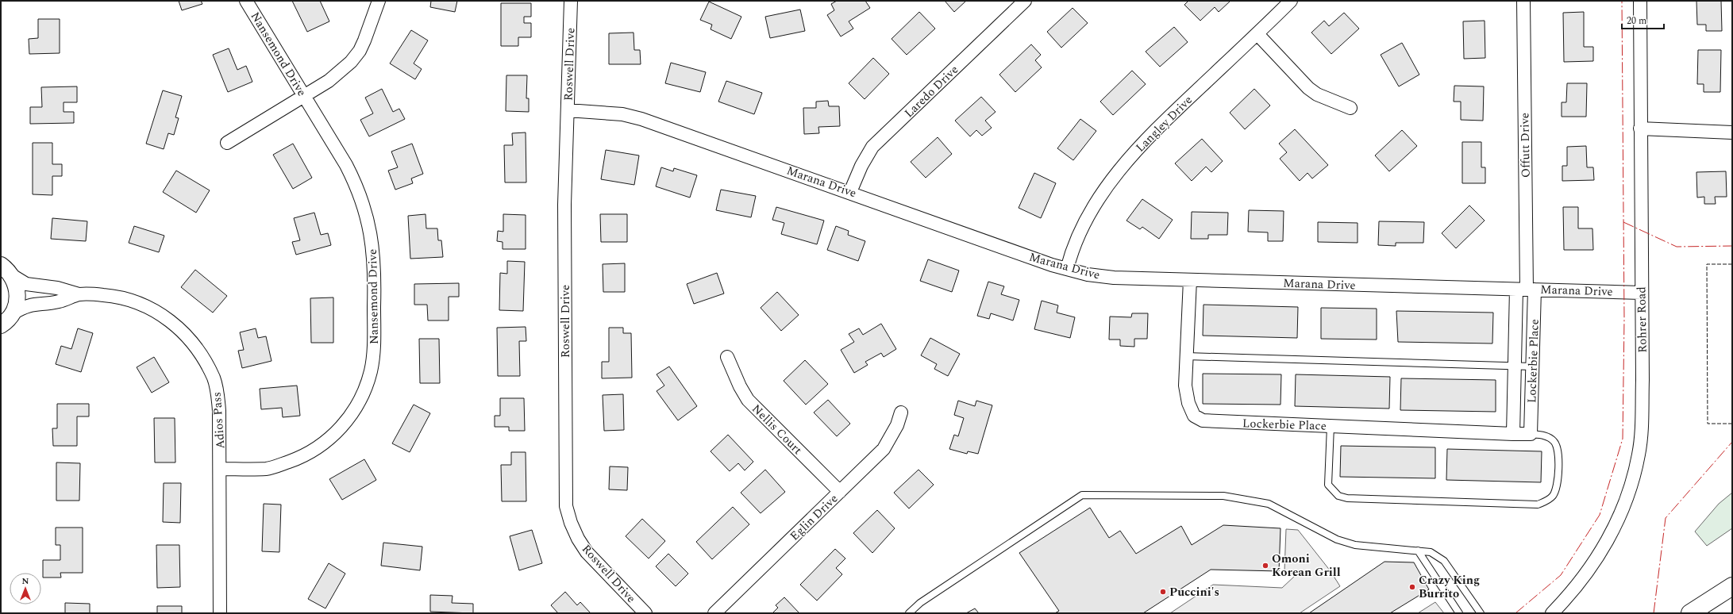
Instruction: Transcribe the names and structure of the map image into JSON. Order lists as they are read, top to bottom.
{
  "streets": {
    "street": [
      "Nansemond Drive",
      "Roswell Drive",
      "Laredo Drive",
      "Langley Drive",
      "Offutt Drive",
      "Marana Drive",
      "Rohrer Road",
      "Lockerbie Place",
      "Adios Pass",
      "Nellis Court",
      "Eglin Drive"
    ]
  },
  "crossings": [
    ["Nansemond Drive", "Adios Pass"],
    ["Roswell Drive", "Marana Drive"],
    ["Laredo Drive", "Marana Drive"],
    ["Langley Drive", "Marana Drive"],
    ["Offutt Drive", "Marana Drive"],
    ["Offutt Drive", "Lockerbie Place"],
    ["Marana Drive", "Rohrer Road"],
    ["Marana Drive", "Lockerbie Place"],
    ["Nellis Court", "Eglin Drive"]
  ],
  "places": ["Omoni Korean Grill", "Crazy King Burrito", "Puccini's"],
  "scale_bar": "20 m",
  "north": "top"
}
